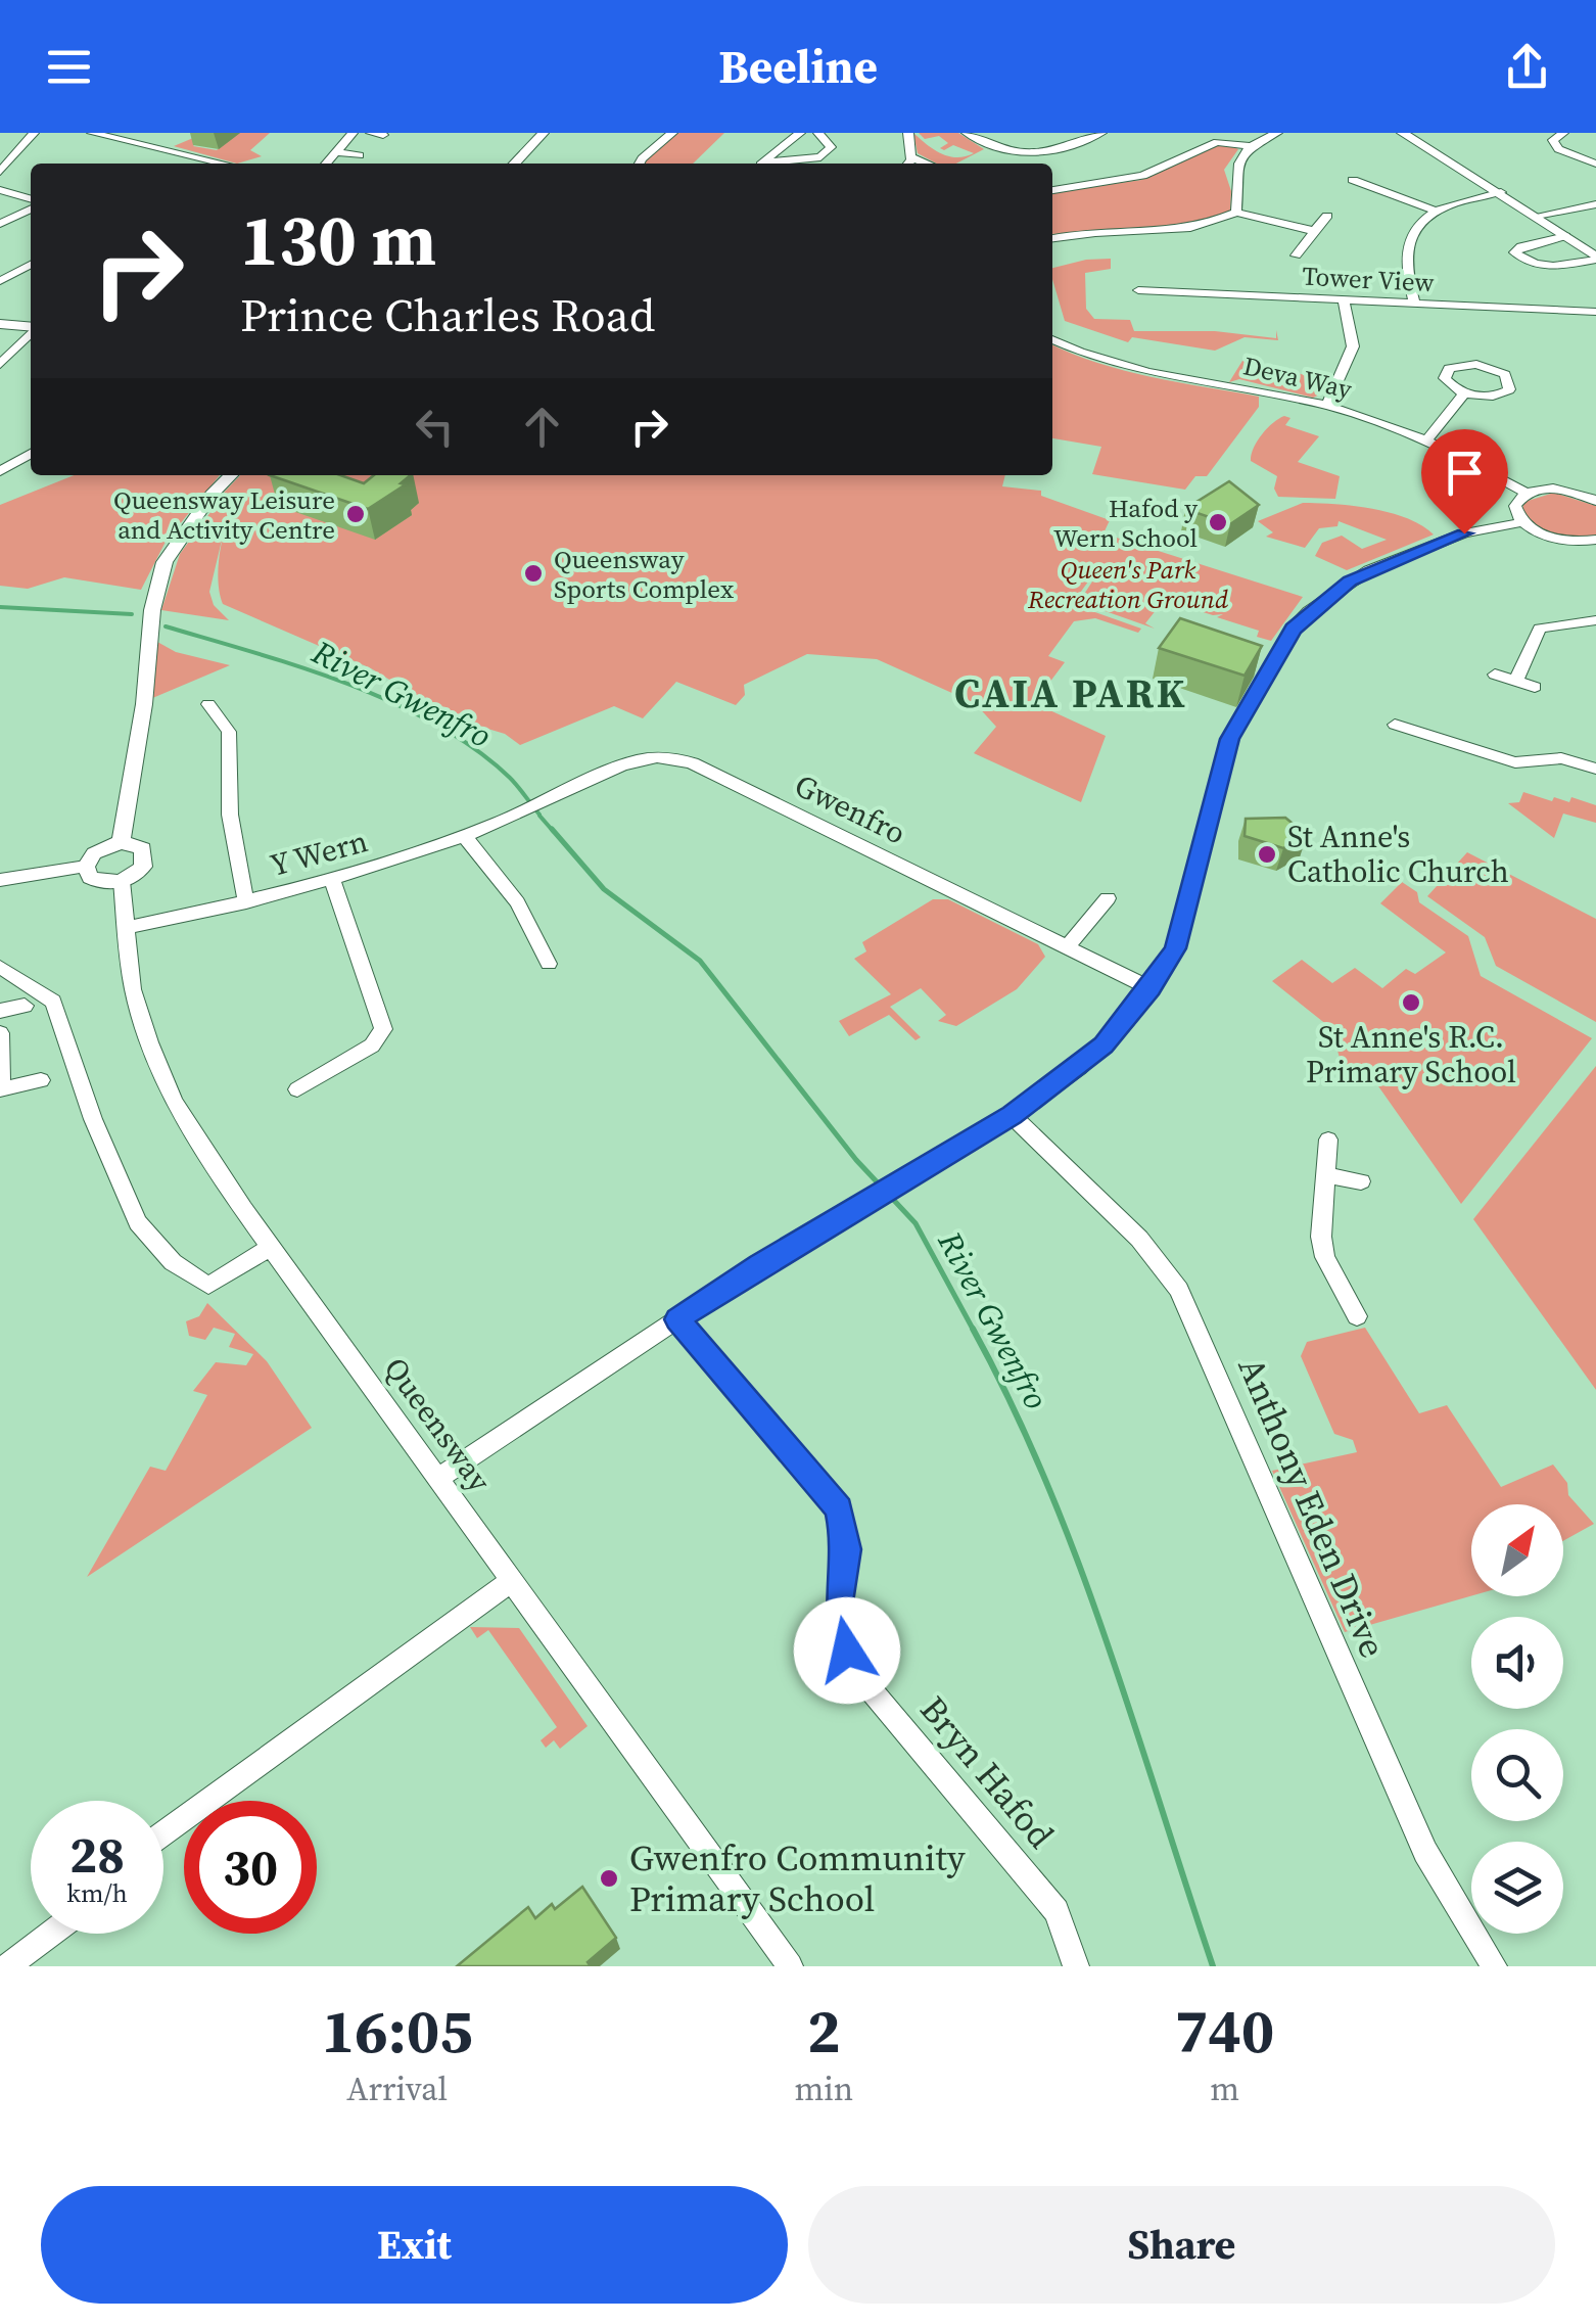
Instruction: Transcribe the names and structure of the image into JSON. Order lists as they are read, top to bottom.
{
  "streets": {
    "street": [
      "Tower View",
      "Deva Way",
      "Gwenfro",
      "Y Wern",
      "Queensway",
      "Anthony Eden Drive",
      "Bryn Hafod"
    ]
  },
  "crossings": [
    ["Gwenfro", "Y Wern"],
    ["Y Wern", "Queensway"]
  ],
  "districts": ["CAIA PARK"],
  "water": ["River Gwenfro"],
  "parks": ["Queen's Park Recreation Ground"],
  "places": [
    "Queensway Leisure and Activity Centre",
    "Hafod y Wern School",
    "Queensway Sports Complex",
    "St Anne's Catholic Church",
    "St Anne's R.C. Primary School",
    "Gwenfro Community Primary School"
  ],
  "north": "top right",
  "page": {
    "header": "Beeline",
    "turn": ["130 m", "Prince Charles Road"],
    "speed": "28 km/h",
    "limit": "30",
    "eta": [
      "16:05",
      "Arrival",
      "2",
      "min",
      "740",
      "m"
    ],
    "buttons": ["Exit", "Share"]
  }
}
